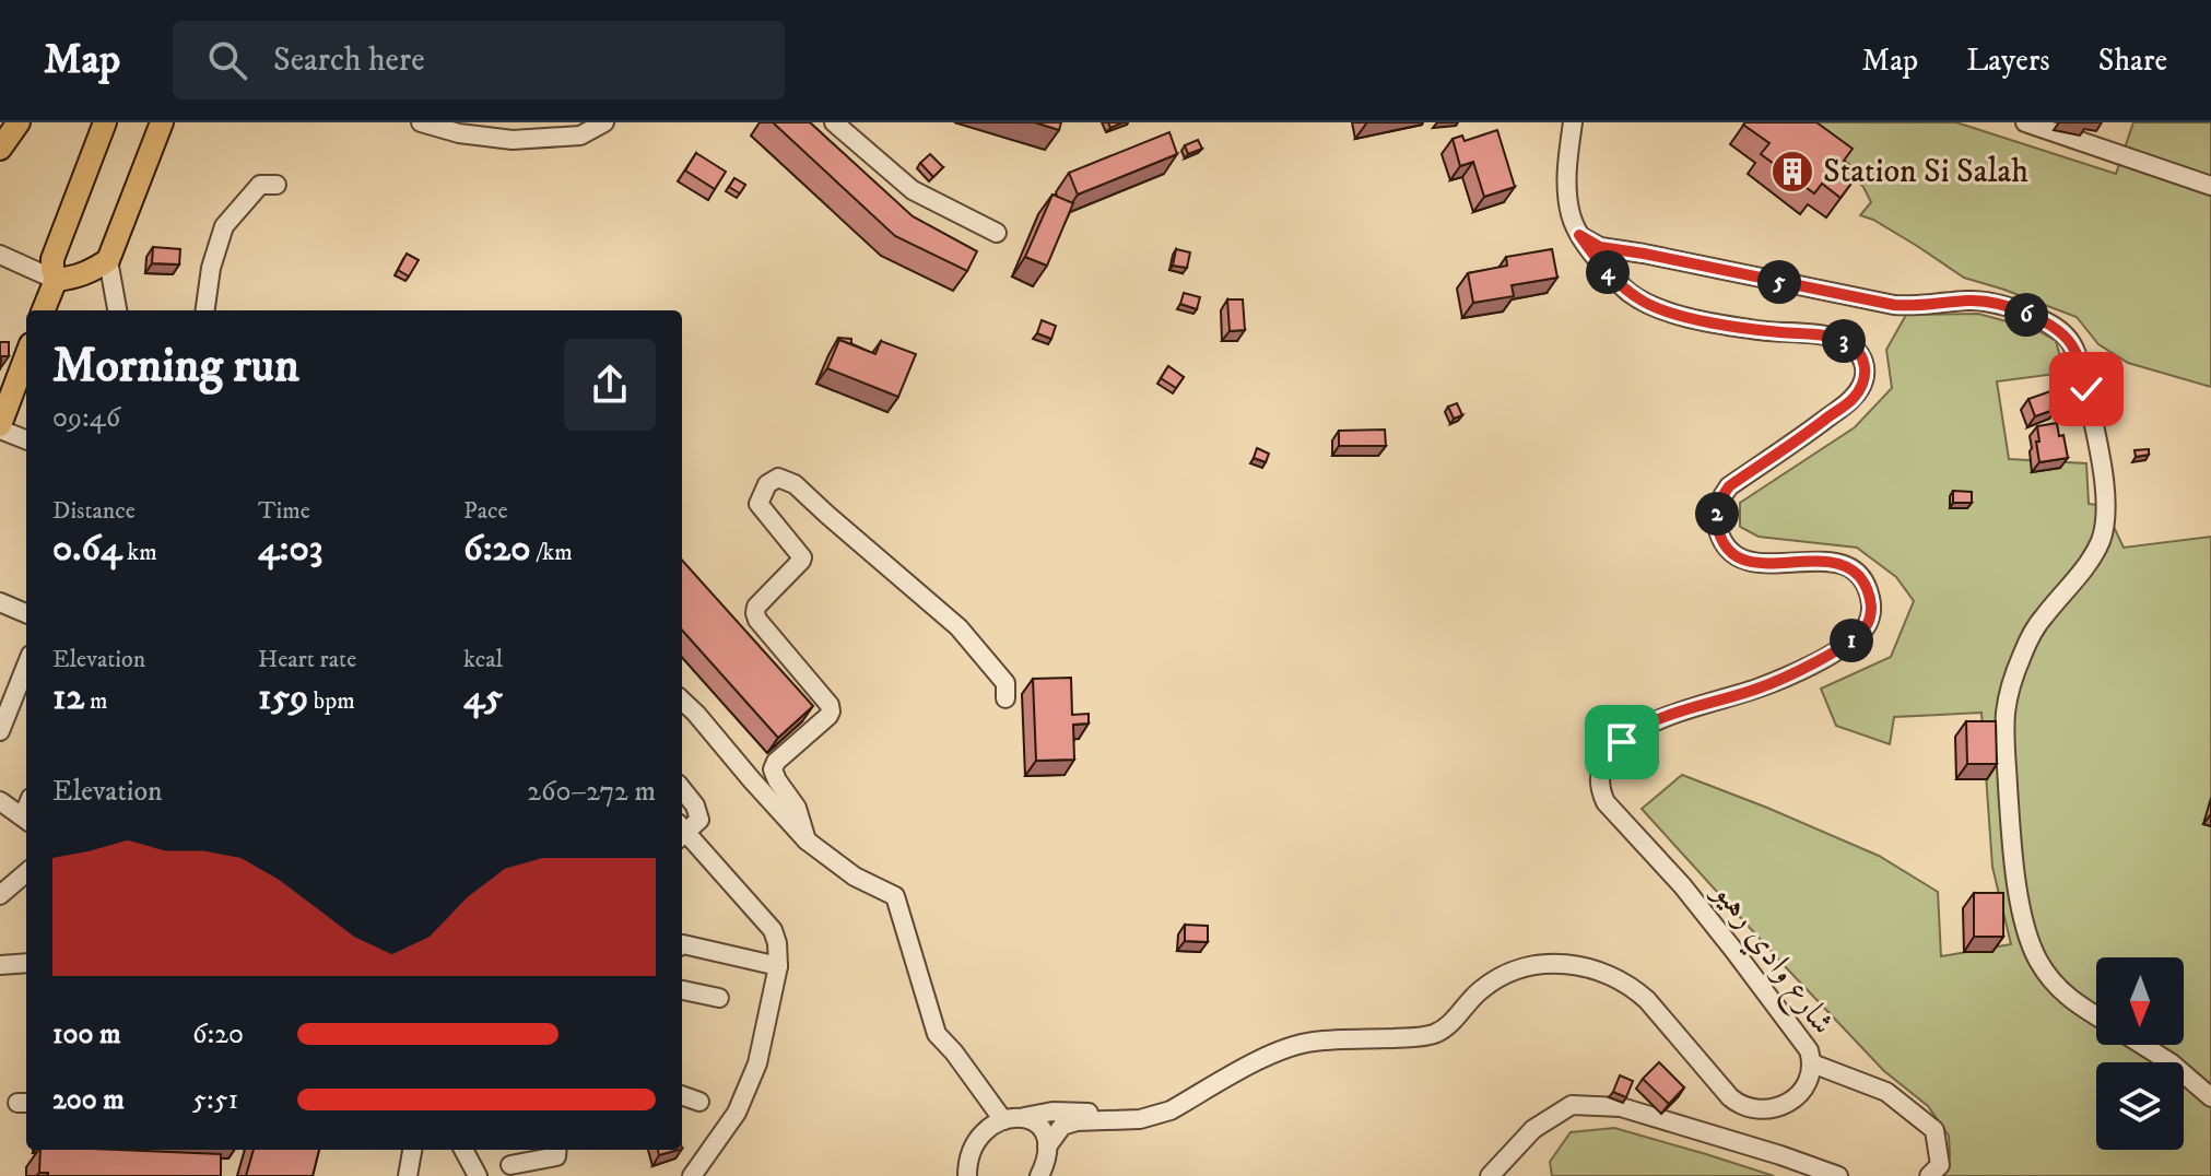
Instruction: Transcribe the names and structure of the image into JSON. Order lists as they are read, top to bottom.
{
  "streets": {
    "street": ["شارع وادي رهيو"]
  },
  "places": {
    "building": ["Station Si Salah"]
  },
  "north": "bottom",
  "page": {
    "header": "Map",
    "search": "Search here",
    "nav": ["Map", "Layers", "Share"],
    "pins": [
      "4",
      "5",
      "6",
      "3",
      "2",
      "1"
    ],
    "heading": ["Morning run", "09:46"],
    "stats": [
      ["Distance", "0.64 km"],
      ["Time", "4:03"],
      ["Pace", "6:20 /km"],
      ["Elevation", "12 m"],
      ["Heart rate", "159 bpm"],
      ["kcal", "45"]
    ],
    "chart": ["Elevation", "260–272 m"],
    "list": [
      {
        "name": "100 m",
        "note": "6:20"
      },
      {
        "name": "200 m",
        "note": "5:51"
      }
    ]
  }
}
